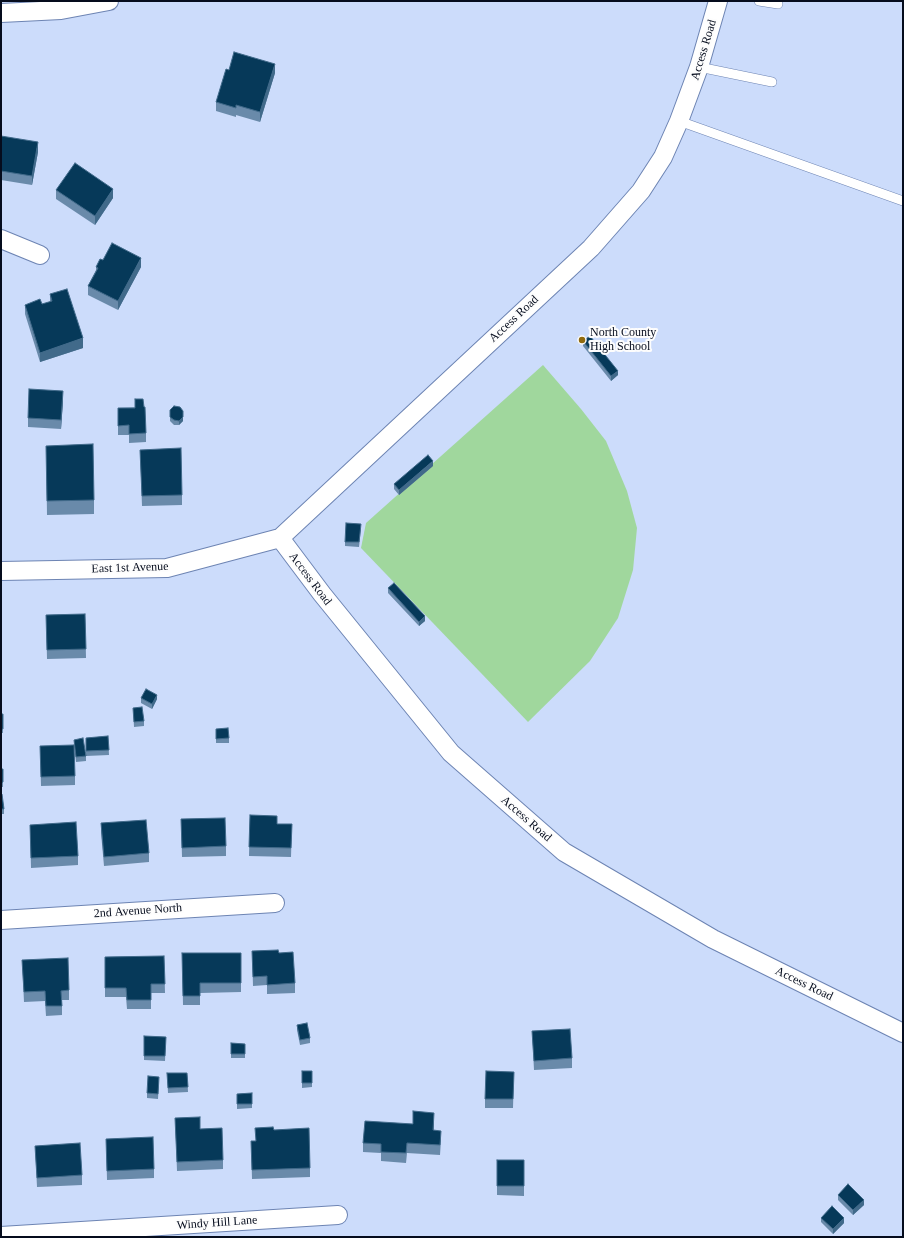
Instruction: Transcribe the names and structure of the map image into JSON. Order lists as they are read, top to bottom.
{
  "streets": {
    "street": [
      "Access Road",
      "East 1st Avenue",
      "2nd Avenue North",
      "Windy Hill Lane"
    ]
  },
  "crossings": [
    ["Access Road", "East 1st Avenue"]
  ],
  "places": ["North County High School"]
}
